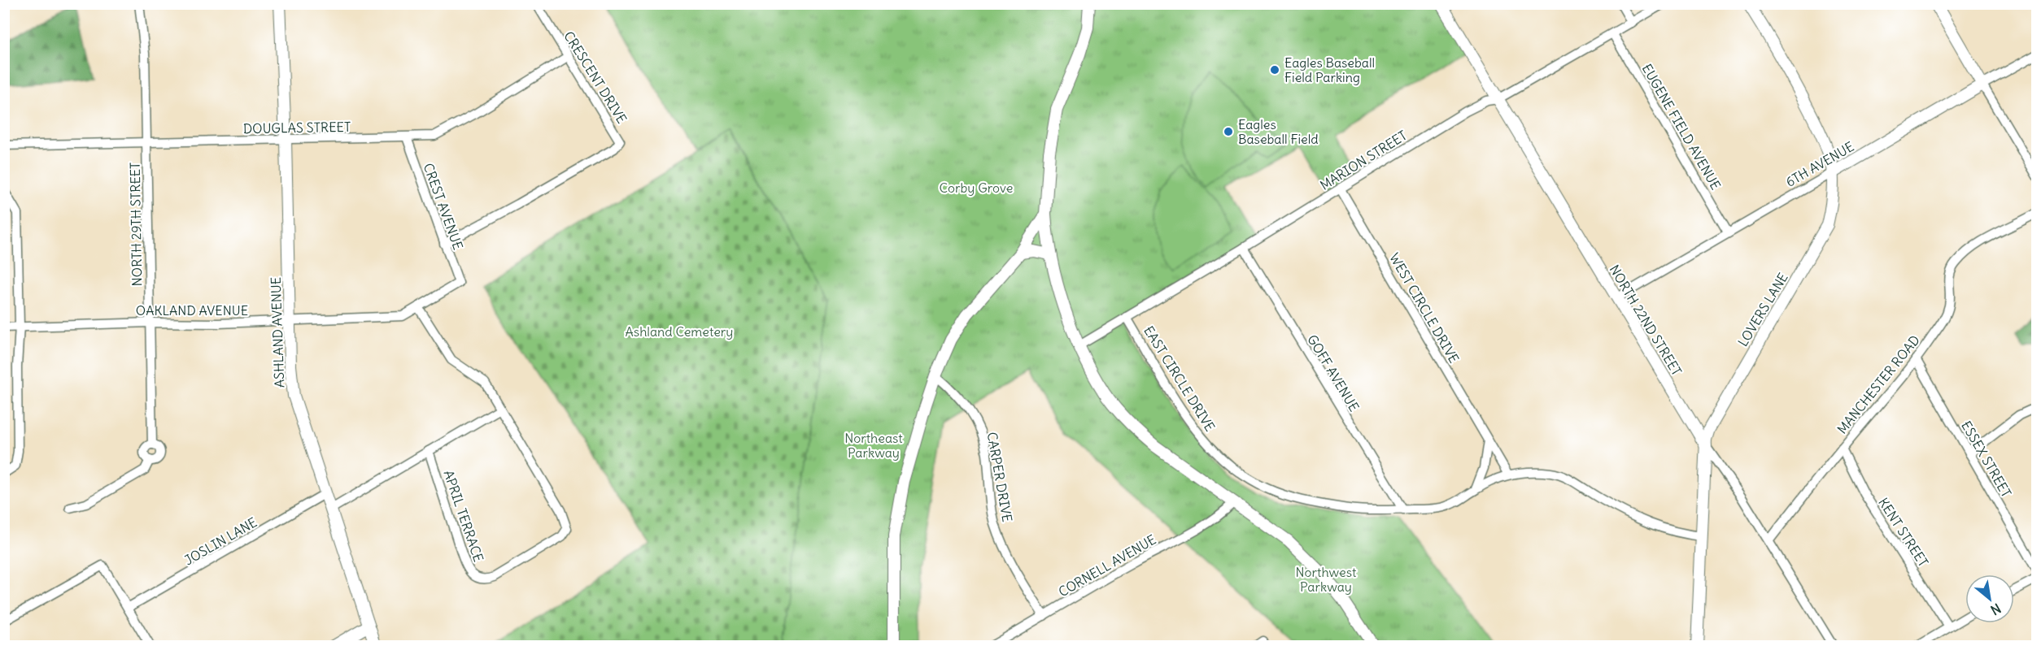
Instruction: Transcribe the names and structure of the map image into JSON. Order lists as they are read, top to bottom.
{
  "streets": {
    "street": [
      "CRESCENT DRIVE",
      "EUGENE FIELD AVENUE",
      "DOUGLAS STREET",
      "MARION STREET",
      "6TH AVENUE",
      "CREST AVENUE",
      "NORTH 29TH STREET",
      "WEST CIRCLE DRIVE",
      "LOVERS LANE",
      "OAKLAND AVENUE",
      "NORTH 22ND STREET",
      "ASHLAND AVENUE",
      "GOFF AVENUE",
      "EAST CIRCLE DRIVE",
      "MANCHESTER ROAD",
      "ESSEX STREET",
      "CARPER DRIVE",
      "APRIL TERRACE",
      "KENT STREET",
      "JOSLIN LANE",
      "CORNELL AVENUE"
    ]
  },
  "crossings": [
    ["CRESCENT DRIVE", "DOUGLAS STREET"],
    ["CRESCENT DRIVE", "CREST AVENUE"],
    ["EUGENE FIELD AVENUE", "MARION STREET"],
    ["EUGENE FIELD AVENUE", "6TH AVENUE"],
    ["DOUGLAS STREET", "CREST AVENUE"],
    ["DOUGLAS STREET", "NORTH 29TH STREET"],
    ["DOUGLAS STREET", "ASHLAND AVENUE"],
    ["MARION STREET", "WEST CIRCLE DRIVE"],
    ["MARION STREET", "NORTH 22ND STREET"],
    ["MARION STREET", "GOFF AVENUE"],
    ["MARION STREET", "EAST CIRCLE DRIVE"],
    ["6TH AVENUE", "LOVERS LANE"],
    ["6TH AVENUE", "NORTH 22ND STREET"],
    ["CREST AVENUE", "OAKLAND AVENUE"],
    ["NORTH 29TH STREET", "OAKLAND AVENUE"],
    ["WEST CIRCLE DRIVE", "EAST CIRCLE DRIVE"],
    ["LOVERS LANE", "NORTH 22ND STREET"],
    ["LOVERS LANE", "EAST CIRCLE DRIVE"],
    ["OAKLAND AVENUE", "ASHLAND AVENUE"],
    ["NORTH 22ND STREET", "MANCHESTER ROAD"],
    ["ASHLAND AVENUE", "JOSLIN LANE"],
    ["GOFF AVENUE", "EAST CIRCLE DRIVE"],
    ["MANCHESTER ROAD", "ESSEX STREET"],
    ["MANCHESTER ROAD", "KENT STREET"],
    ["CARPER DRIVE", "CORNELL AVENUE"]
  ],
  "parks": [
    "Corby Grove",
    "Ashland Cemetery",
    "Northeast Parkway",
    "Northwest Parkway"
  ],
  "places": ["Eagles Baseball Field Parking", "Eagles Baseball Field"],
  "north": "bottom right"
}
